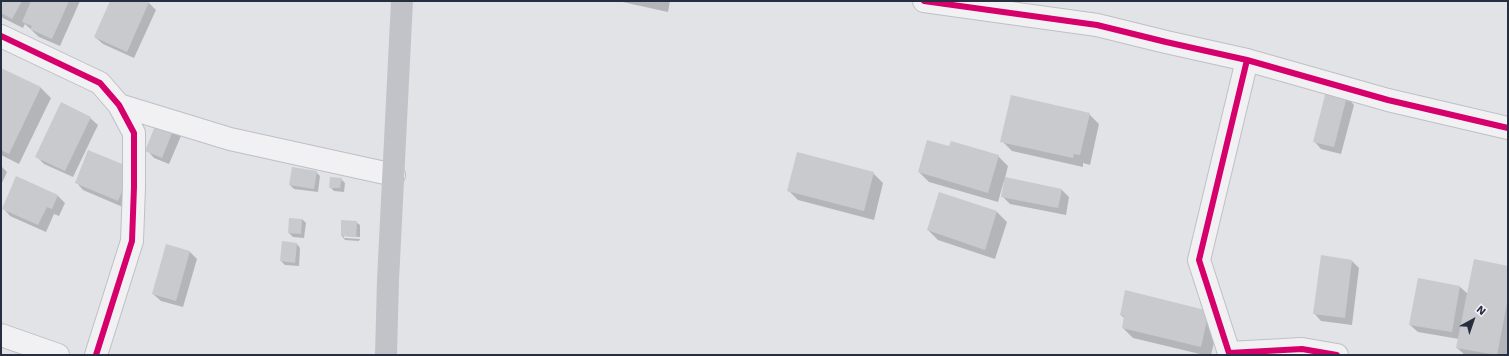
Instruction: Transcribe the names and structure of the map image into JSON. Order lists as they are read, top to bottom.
{
  "north": "top right"
}
